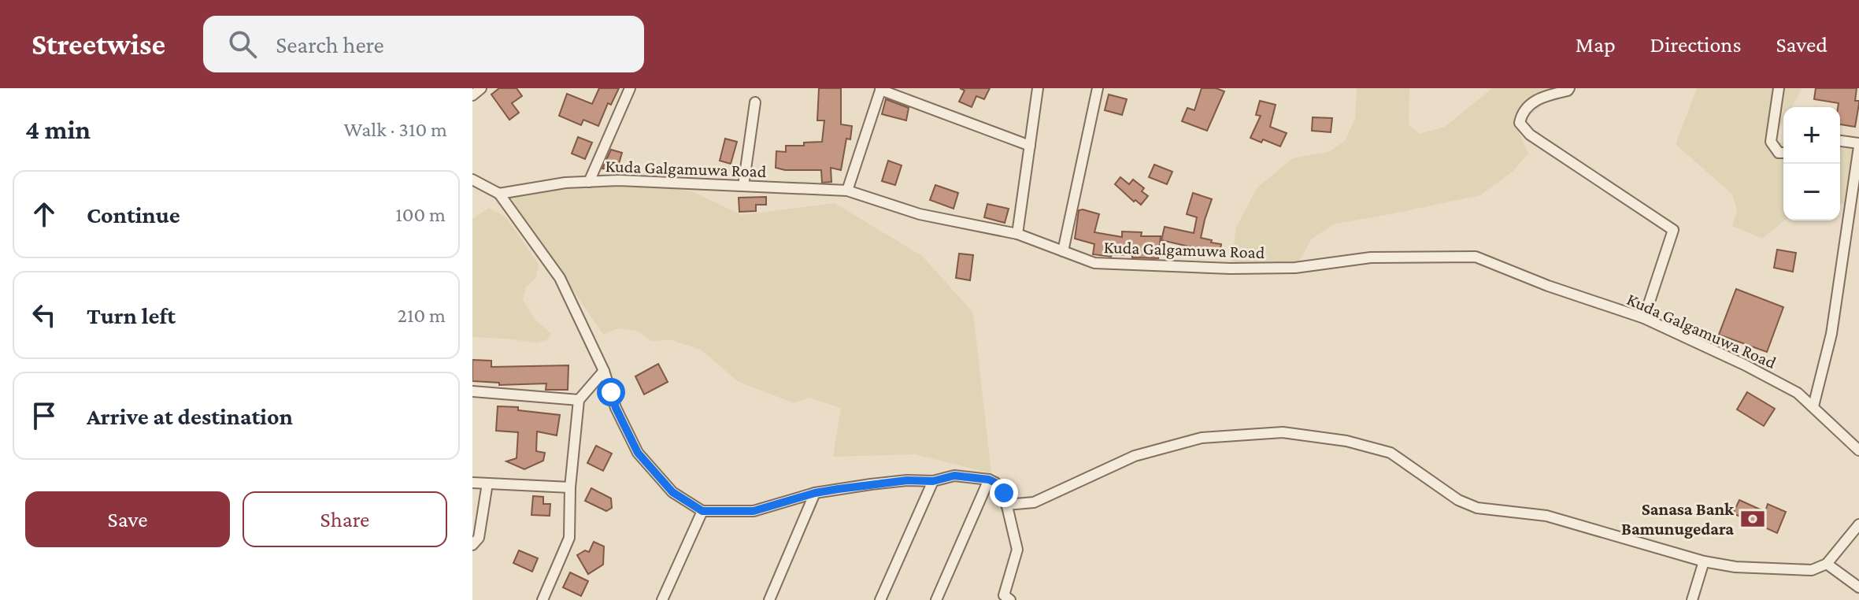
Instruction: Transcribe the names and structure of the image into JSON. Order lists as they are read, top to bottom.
{
  "streets": {
    "street": ["Kuda Galgamuwa Road"]
  },
  "places": {
    "bank": ["Sanasa Bank Bamunugedara"]
  },
  "page": {
    "header": "Streetwise",
    "search": "Search here",
    "nav": ["Map", "Directions", "Saved"],
    "heading": ["4 min", "Walk · 310 m"],
    "map_buttons": ["+", "−"],
    "list": [
      ["Continue", "100 m"],
      ["Turn left", "210 m"],
      "Arrive at destination"
    ],
    "buttons": ["Save", "Share"]
  }
}
